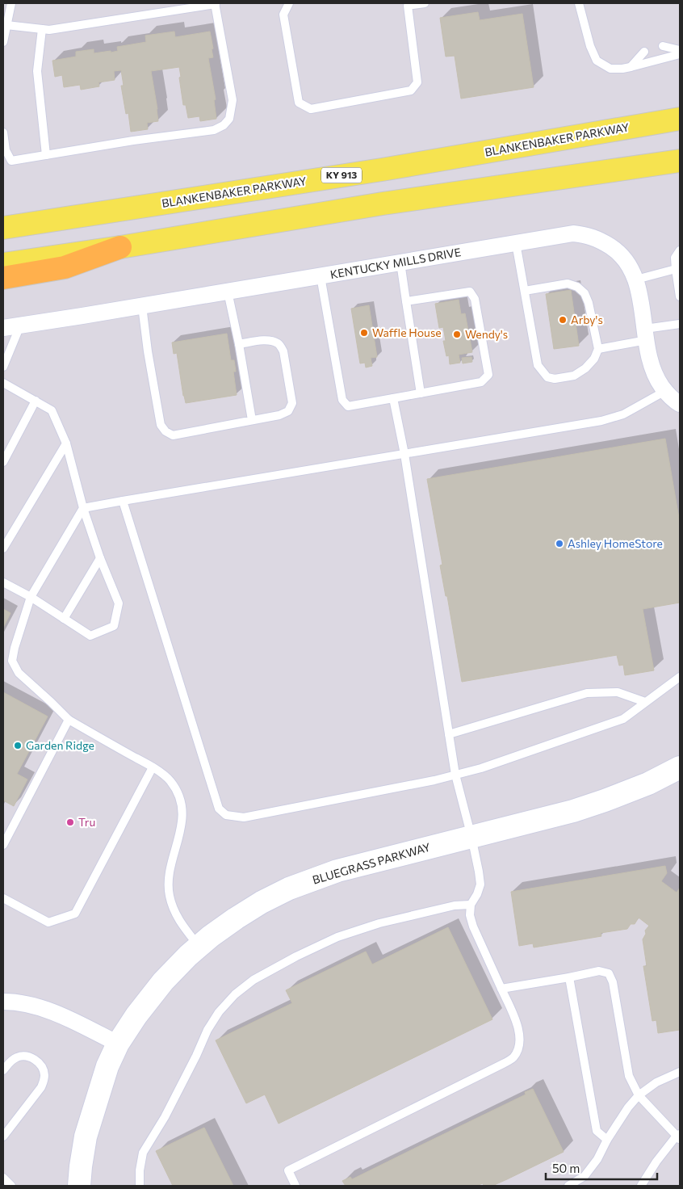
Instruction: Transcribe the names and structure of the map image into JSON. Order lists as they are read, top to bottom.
{
  "streets": {
    "main road": ["BLANKENBAKER PARKWAY", "KY 913"],
    "street": ["KENTUCKY MILLS DRIVE", "BLUEGRASS PARKWAY"]
  },
  "places": [
    "Arby's",
    "Waffle House",
    "Wendy's",
    "Ashley HomeStore",
    "Garden Ridge",
    "Tru"
  ],
  "scale_bar": "50 m"
}
